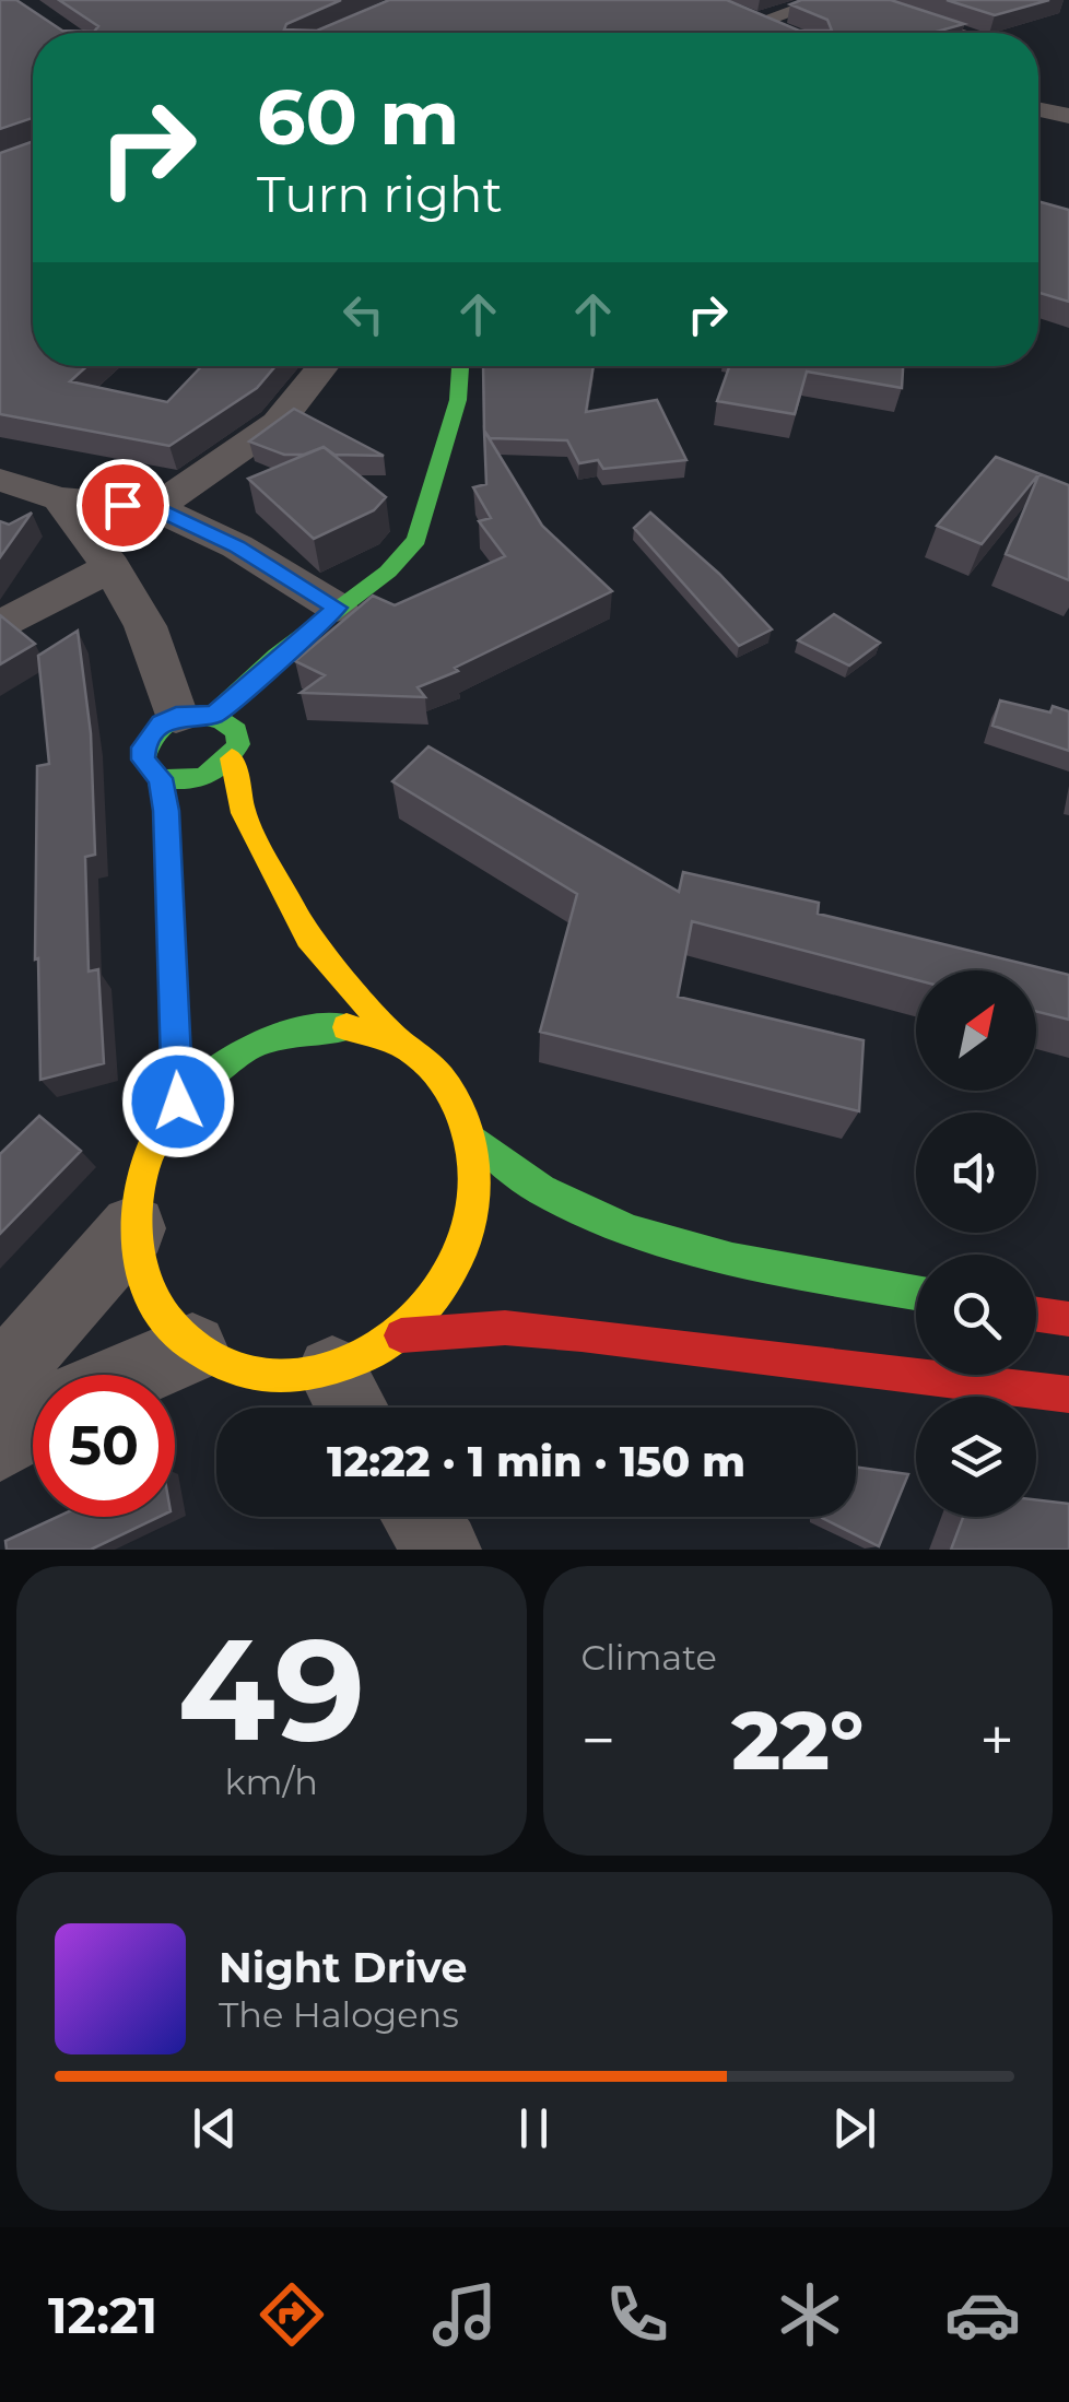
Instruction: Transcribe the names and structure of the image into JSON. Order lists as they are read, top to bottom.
{
  "north": "top right",
  "page": {
    "turn": ["60 m", "Turn right"],
    "limit": "50",
    "trip": "12:22 · 1 min · 150 m",
    "tile": [
      ["49", "km/h"],
      "Climate"
    ],
    "heat": ["−", "22°", "+"],
    "song": ["Night Drive", "The Halogens"],
    "tabs": "12:21"
  }
}
